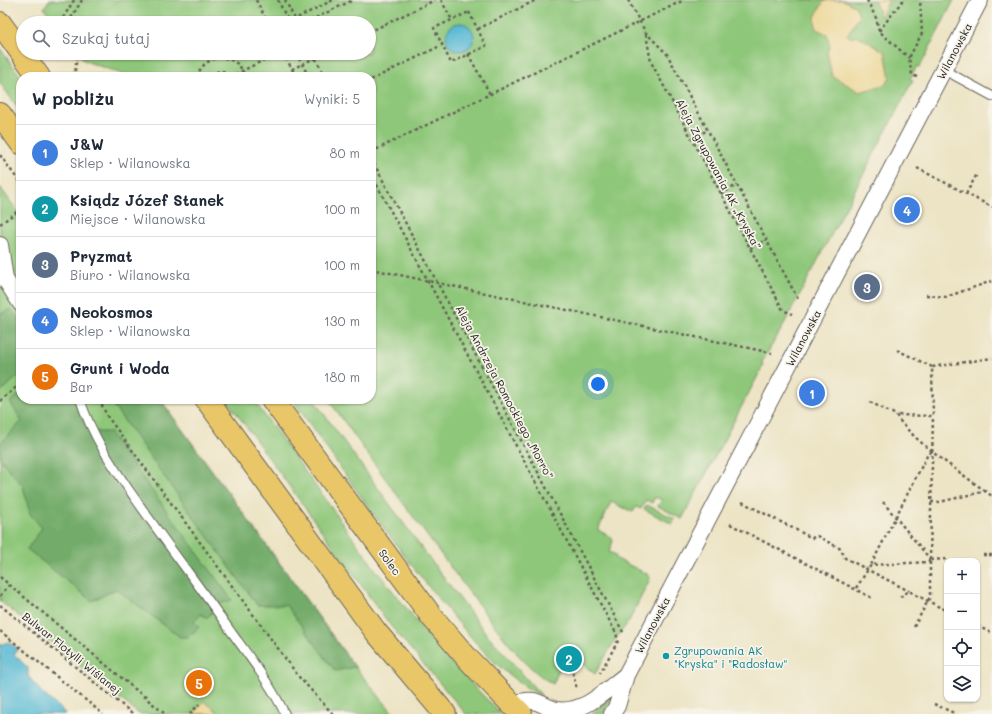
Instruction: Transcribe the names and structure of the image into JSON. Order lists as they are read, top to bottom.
{
  "streets": {
    "main road": ["Solec"],
    "street": ["Wilanowska"],
    "path": ["Aleja Zgrupowania AK „Kryska”", "Aleja Andrzeja Romockiego „Morro”", "Bulwar Flotylli Wiślanej"]
  },
  "crossings": [
    ["Wilanowska", "Solec"]
  ],
  "places": ["Zgrupowania AK \"Kryska\" i \"Radosław\""],
  "page": {
    "search": "Szukaj tutaj",
    "heading": ["W pobliżu", "Wyniki: 5"],
    "list": [
      {
        "mark": "1",
        "name": "J&W",
        "note": "Sklep · Wilanowska",
        "value": "80 m"
      },
      {
        "mark": "2",
        "name": "Ksiądz Józef Stanek",
        "note": "Miejsce · Wilanowska",
        "value": "100 m"
      },
      {
        "mark": "3",
        "name": "Pryzmat",
        "note": "Biuro · Wilanowska",
        "value": "100 m"
      },
      {
        "mark": "4",
        "name": "Neokosmos",
        "note": "Sklep · Wilanowska",
        "value": "130 m"
      },
      {
        "mark": "5",
        "name": "Grunt i Woda",
        "note": "Bar",
        "value": "180 m"
      }
    ],
    "pins": [
      "4",
      "3",
      "1",
      "2",
      "5"
    ],
    "map_buttons": ["+", "−"]
  }
}
